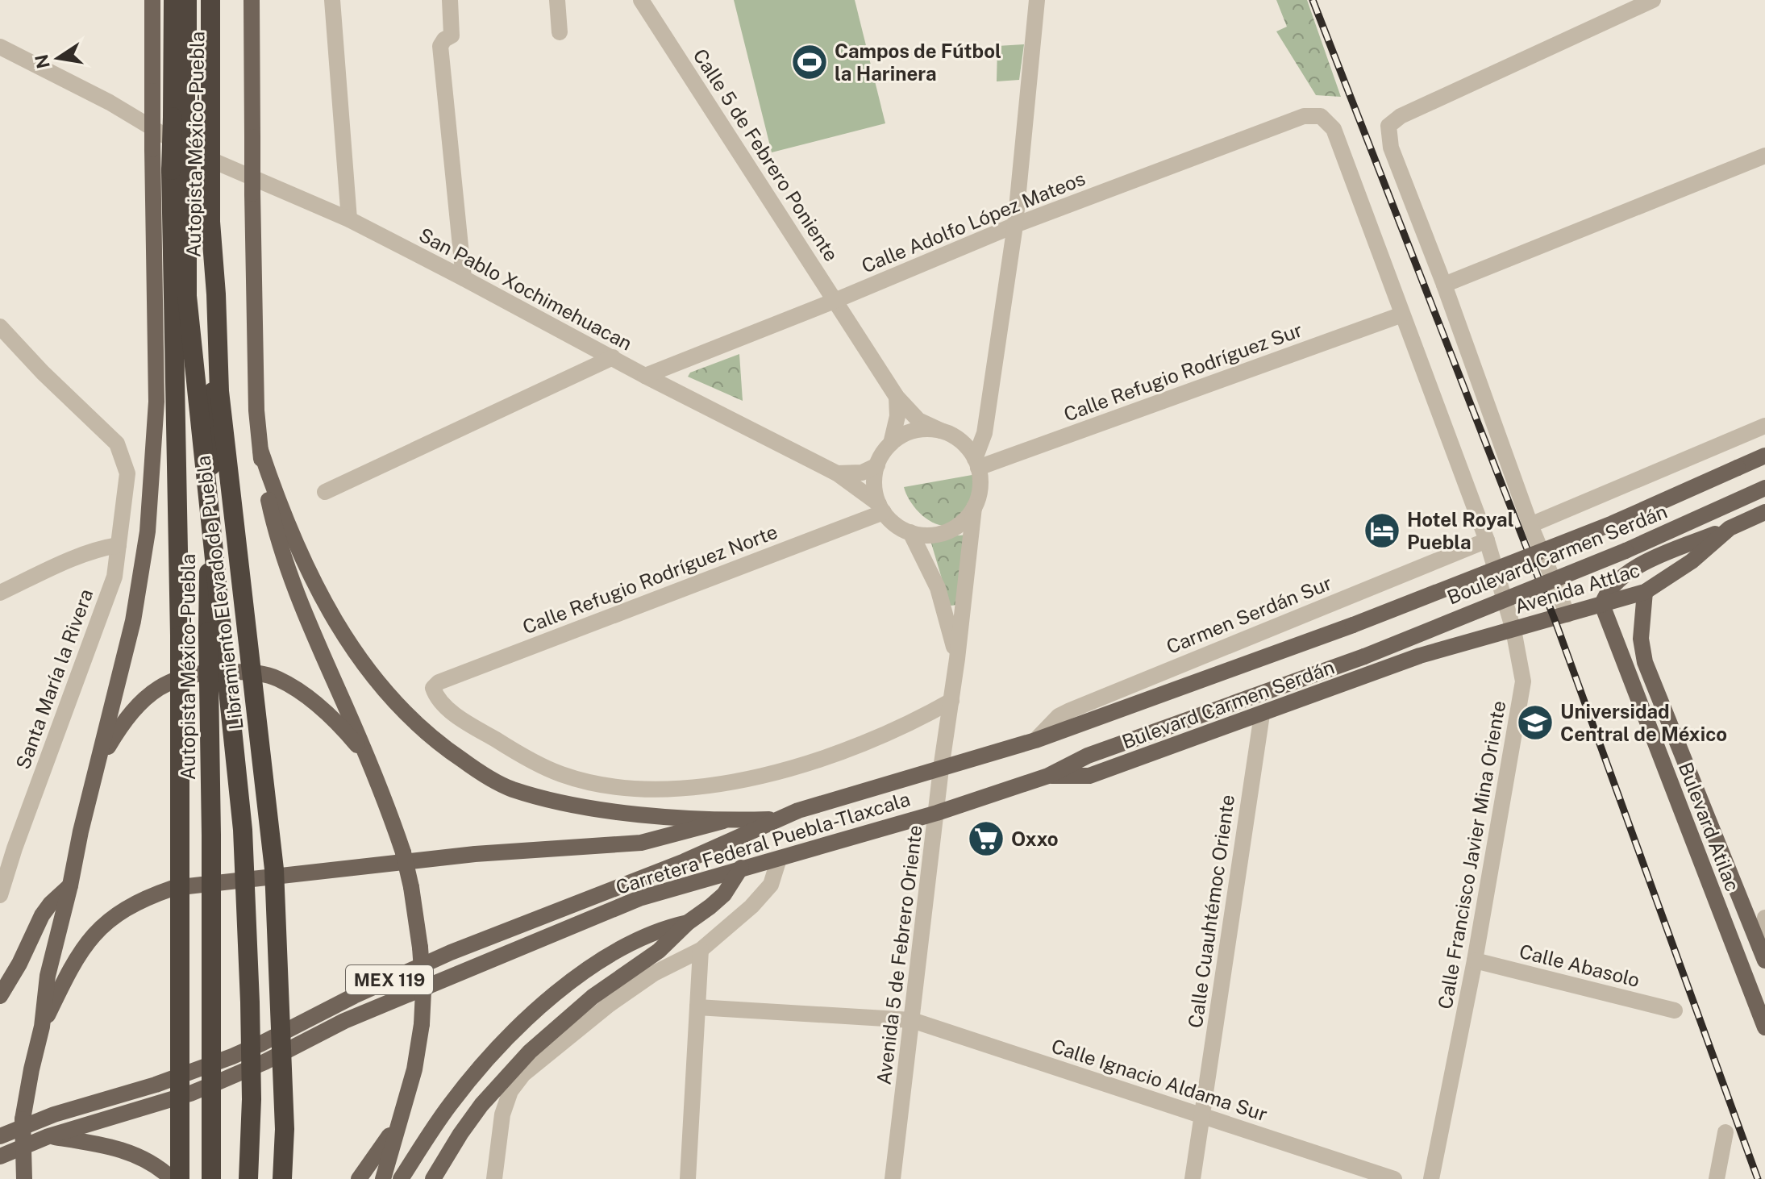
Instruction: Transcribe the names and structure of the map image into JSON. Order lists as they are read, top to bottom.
{
  "streets": {
    "highway": ["Autopista México-Puebla", "Libramiento Elevado de Puebla"],
    "main road": [
      "Boulevard Carmen Serdán",
      "Avenida Attlac",
      "Bulevard Carmen Serdán",
      "Bulevard Atilac",
      "Carretera Federal Puebla-Tlaxcala",
      "MEX 119"
    ],
    "street": [
      "Calle 5 de Febrero Poniente",
      "Calle Adolfo López Mateos",
      "San Pablo Xochimehuacan",
      "Calle Refugio Rodríguez Sur",
      "Calle Refugio Rodríguez Norte",
      "Carmen Serdán Sur",
      "Santa María la Rivera",
      "Calle Francisco Javier Mina Oriente",
      "Calle Cuauhtémoc Oriente",
      "Avenida 5 de Febrero Oriente",
      "Calle Abasolo",
      "Calle Ignacio Aldama Sur"
    ]
  },
  "crossings": [
    ["Calle 5 de Febrero Poniente", "Calle Adolfo López Mateos"],
    ["Calle 5 de Febrero Poniente", "San Pablo Xochimehuacan"],
    ["Calle 5 de Febrero Poniente", "Calle Refugio Rodríguez Sur"],
    ["Calle 5 de Febrero Poniente", "Calle Refugio Rodríguez Norte"],
    ["Calle 5 de Febrero Poniente", "Avenida 5 de Febrero Oriente"],
    ["Calle Adolfo López Mateos", "San Pablo Xochimehuacan"],
    ["Calle Adolfo López Mateos", "Calle Francisco Javier Mina Oriente"],
    ["San Pablo Xochimehuacan", "Calle Refugio Rodríguez Sur"],
    ["San Pablo Xochimehuacan", "Calle Refugio Rodríguez Norte"],
    ["San Pablo Xochimehuacan", "Avenida 5 de Febrero Oriente"],
    ["Calle Refugio Rodríguez Sur", "Calle Refugio Rodríguez Norte"],
    ["Calle Refugio Rodríguez Sur", "Calle Francisco Javier Mina Oriente"],
    ["Calle Refugio Rodríguez Sur", "Avenida 5 de Febrero Oriente"],
    ["Boulevard Carmen Serdán", "Carretera Federal Puebla-Tlaxcala"],
    ["Calle Refugio Rodríguez Norte", "Avenida 5 de Febrero Oriente"],
    ["Avenida Attlac", "Bulevard Carmen Serdán"],
    ["Avenida Attlac", "Bulevard Atilac"],
    ["Avenida Attlac", "Calle Francisco Javier Mina Oriente"],
    ["Carmen Serdán Sur", "Carretera Federal Puebla-Tlaxcala"],
    ["Carmen Serdán Sur", "Calle Francisco Javier Mina Oriente"],
    ["Bulevard Carmen Serdán", "Carretera Federal Puebla-Tlaxcala"],
    ["Bulevard Carmen Serdán", "Calle Cuauhtémoc Oriente"],
    ["Carretera Federal Puebla-Tlaxcala", "Avenida 5 de Febrero Oriente"],
    ["Calle Francisco Javier Mina Oriente", "Calle Abasolo"],
    ["Calle Cuauhtémoc Oriente", "Calle Ignacio Aldama Sur"],
    ["Avenida 5 de Febrero Oriente", "Calle Ignacio Aldama Sur"]
  ],
  "places": {
    "sports": ["Campos de Fútbol la Harinera"],
    "hotel": ["Hotel Royal Puebla"],
    "school or university": ["Universidad Central de México"],
    "supermarket": ["Oxxo"]
  },
  "north": "left"
}
